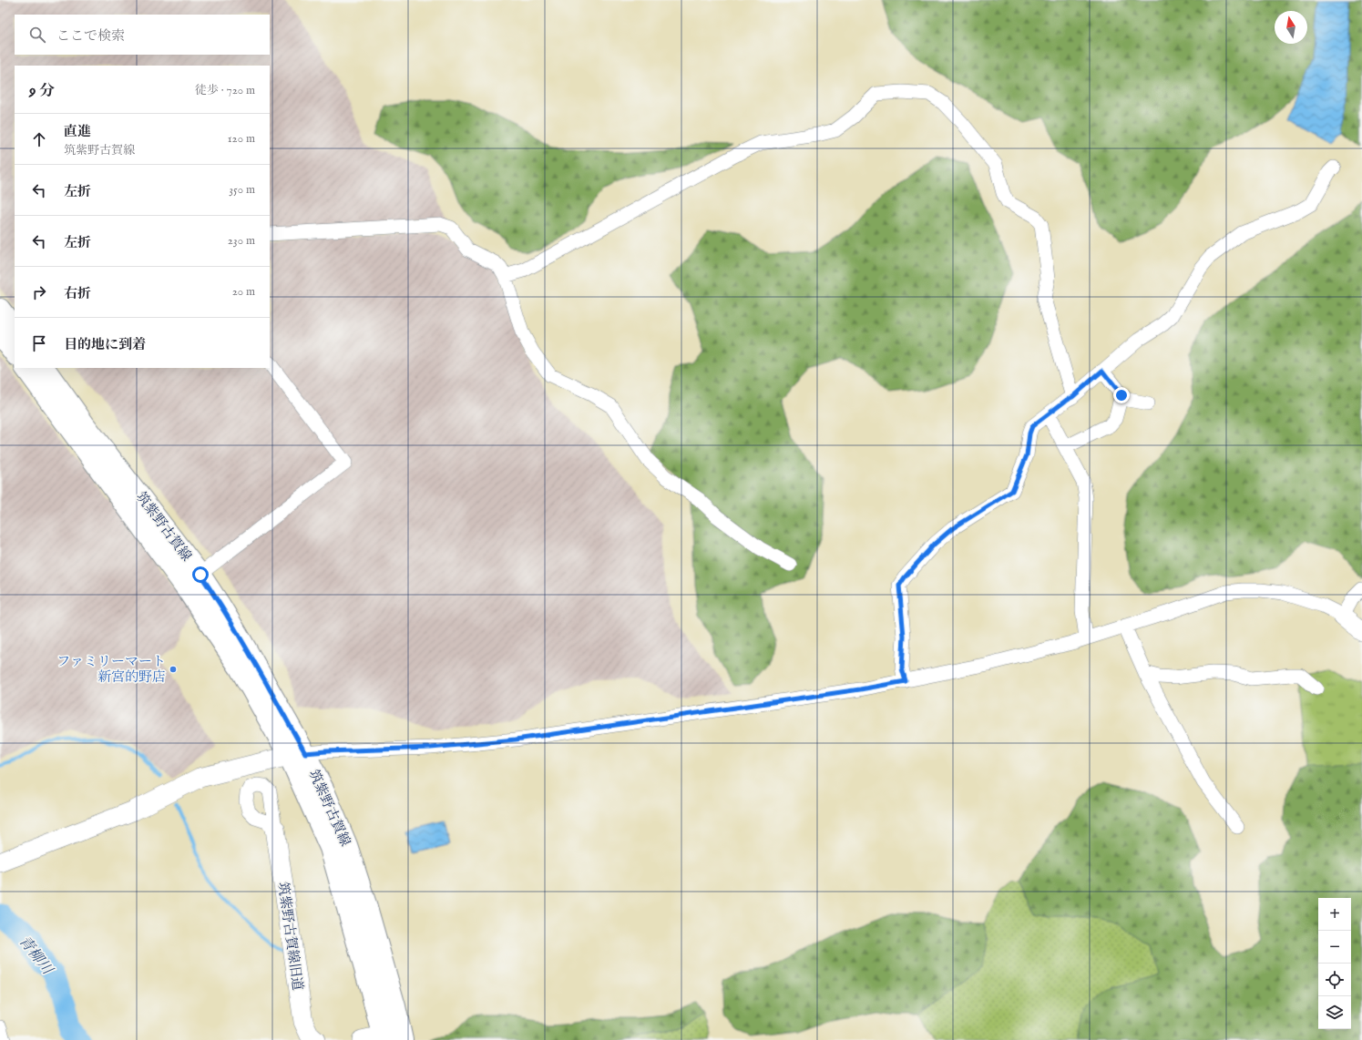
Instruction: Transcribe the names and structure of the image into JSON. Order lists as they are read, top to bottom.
{
  "streets": {
    "main road": ["筑紫野古賀線"],
    "street": ["筑紫野古賀線旧道"]
  },
  "water": ["青柳川"],
  "places": ["ファミリーマート 新宮的野店"],
  "north": "top",
  "page": {
    "search": "ここで検索",
    "heading": ["9 分", "徒歩 · 720 m"],
    "list": [
      ["直進", "筑紫野古賀線", "120 m"],
      ["左折", "350 m"],
      ["左折", "230 m"],
      ["右折", "20 m"],
      "目的地に到着"
    ],
    "map_buttons": ["+", "−"]
  }
}
